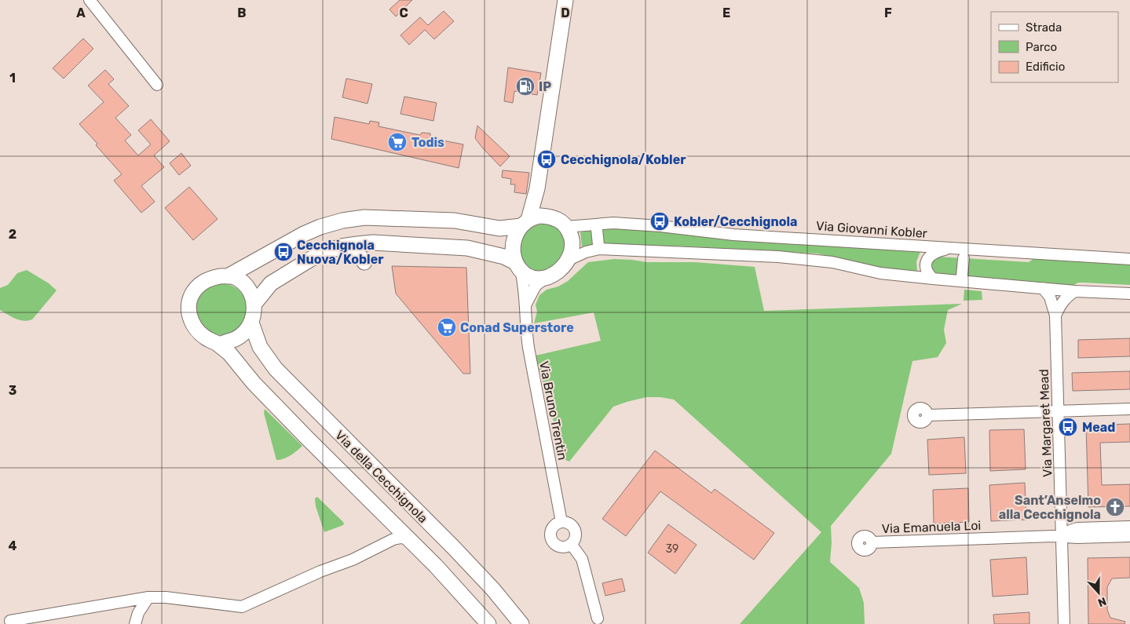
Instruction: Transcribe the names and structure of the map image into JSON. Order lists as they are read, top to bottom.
{
  "streets": {
    "street": [
      "Via Giovanni Kobler",
      "Via Bruno Trentin",
      "Via Margaret Mead",
      "Via della Cecchignola",
      "Via Emanuela Loi"
    ]
  },
  "crossings": [
    ["Via Giovanni Kobler", "Via Bruno Trentin"],
    ["Via Margaret Mead", "Via Emanuela Loi"]
  ],
  "places": {
    "fuel station": ["IP"],
    "supermarket": ["Todis", "Conad Superstore"],
    "bus stop": [
      "Cecchignola/Kobler",
      "Kobler/Cecchignola",
      "Cecchignola Nuova/Kobler",
      "Mead"
    ],
    "church": ["Sant’Anselmo alla Cecchignola"]
  },
  "house_numbers": ["39"],
  "legend": ["Strada", "Parco", "Edificio"],
  "north": "bottom",
  "grid": {
    "columns": [
      "A",
      "B",
      "C",
      "D",
      "E",
      "F"
    ],
    "rows": [
      "1",
      "2",
      "3",
      "4"
    ]
  }
}
